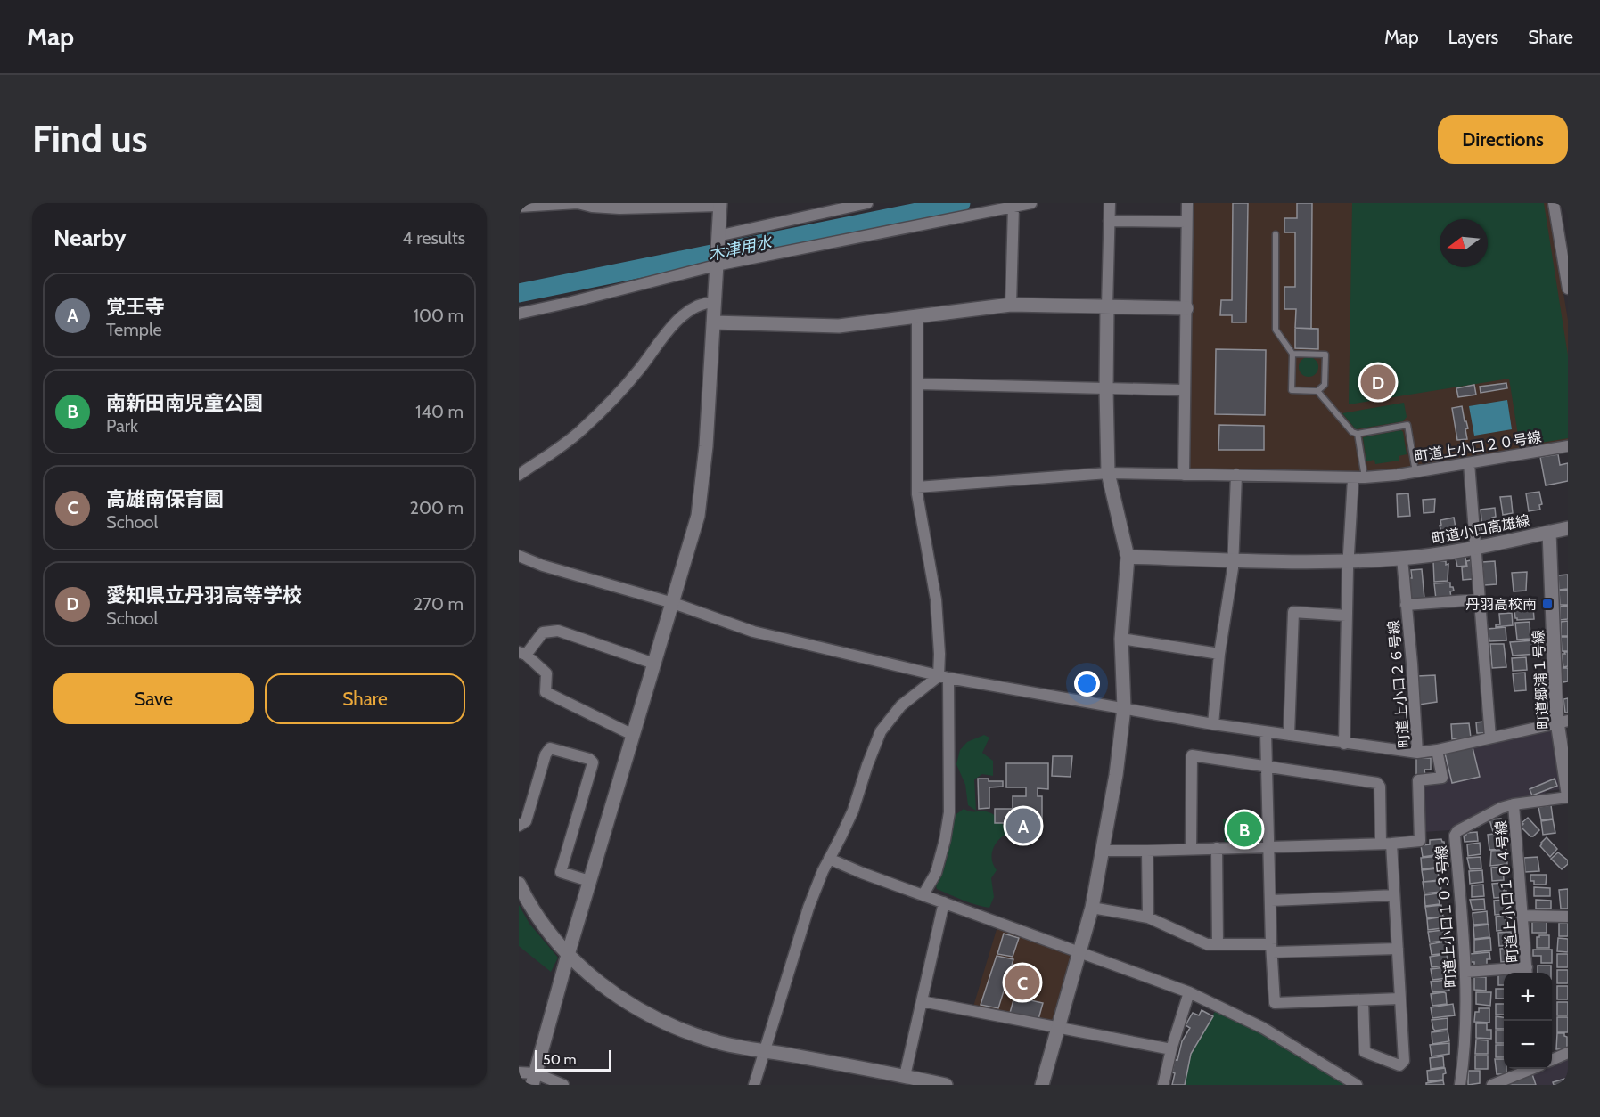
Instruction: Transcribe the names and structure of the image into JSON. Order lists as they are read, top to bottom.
{
  "streets": {
    "street": [
      "町道上小口２０号線",
      "町道小口高雄線",
      "町道郷浦１号線",
      "町道上小口２６号線",
      "町道上小口１０４号線",
      "町道上小口１０３号線"
    ]
  },
  "crossings": [
    ["町道小口高雄線", "町道郷浦１号線"],
    ["町道小口高雄線", "町道上小口２６号線"],
    ["町道郷浦１号線", "町道上小口２６号線"],
    ["町道上小口１０４号線", "町道上小口１０３号線"]
  ],
  "water": ["木津用水"],
  "places": {
    "transit": ["丹羽高校南"]
  },
  "scale_bar": "50 m",
  "north": "left",
  "page": {
    "header": "Map",
    "nav": ["Map", "Layers", "Share"],
    "buttons": [
      "Directions",
      ["Save", "Share"]
    ],
    "title": "Find us",
    "heading": ["Nearby", "4 results"],
    "list": [
      {
        "mark": "A",
        "name": "覚王寺",
        "note": "Temple",
        "value": "100 m"
      },
      {
        "mark": "B",
        "name": "南新田南児童公園",
        "note": "Park",
        "value": "140 m"
      },
      {
        "mark": "C",
        "name": "高雄南保育園",
        "note": "School",
        "value": "200 m"
      },
      {
        "mark": "D",
        "name": "愛知県立丹羽高等学校",
        "note": "School",
        "value": "270 m"
      }
    ],
    "pins": [
      "D",
      "A",
      "B",
      "C"
    ],
    "map_buttons": ["+", "−"],
    "scale": "50 m"
  }
}
